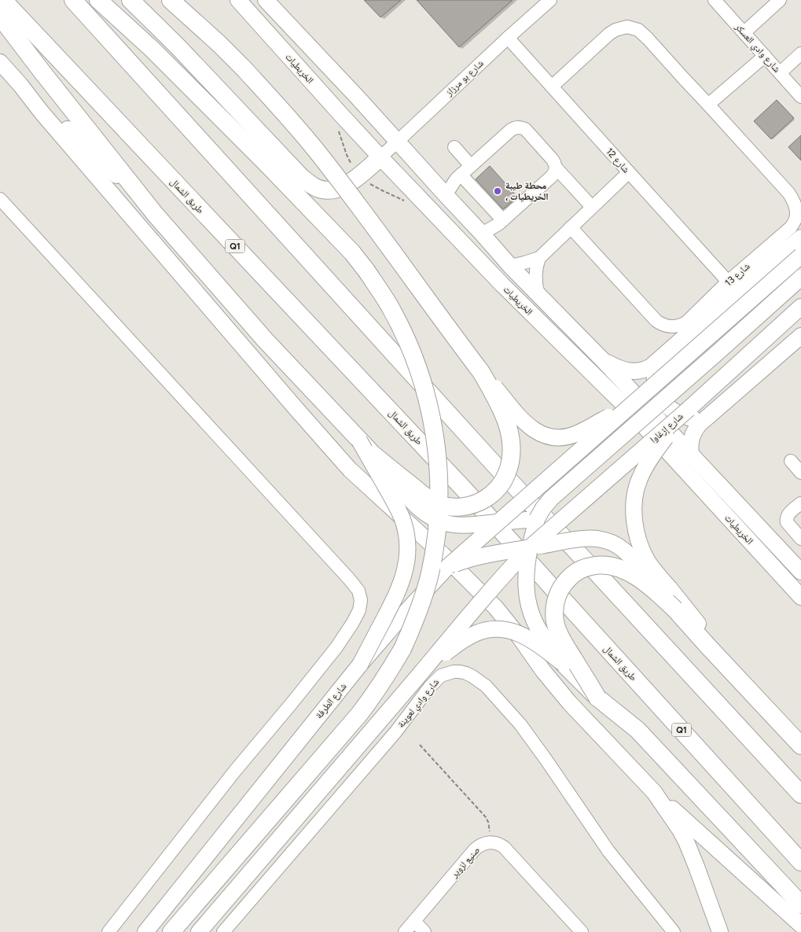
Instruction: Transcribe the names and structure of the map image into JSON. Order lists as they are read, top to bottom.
{
  "streets": {
    "highway": ["طريق الشمال", "Q1"],
    "main road": ["الخريطيات", "شارع إزغاوا", "شارع الطرفة"],
    "street": [
      "شارع وادي العسكر",
      "شارع بو مرزاز",
      "شارع 12",
      "شارع 13",
      "شارع وادي لعوينة",
      "صنيع لزوير"
    ]
  },
  "crossings": [
    ["الخريطيات", "شارع بو مرزاز"],
    ["شارع بو مرزاز", "شارع 12"],
    ["شارع 12", "شارع 13"]
  ],
  "places": ["محطة طيبة ، الخريطيات"]
}
